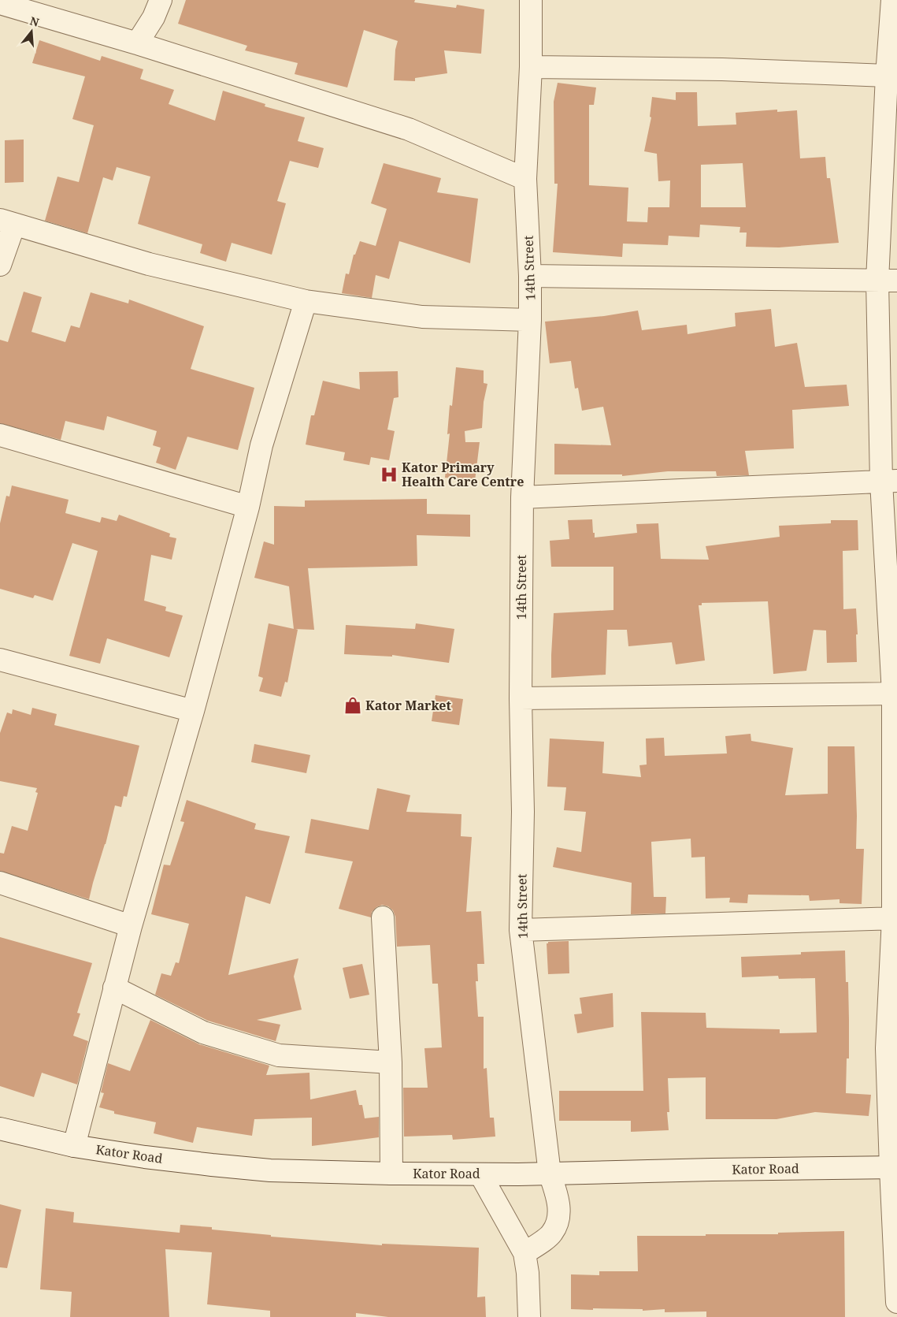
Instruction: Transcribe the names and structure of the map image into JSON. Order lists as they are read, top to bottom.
{
  "streets": {
    "street": ["14th Street", "Kator Road"]
  },
  "crossings": [
    ["14th Street", "Kator Road"]
  ],
  "places": {
    "hospital": ["Kator Primary Health Care Centre"],
    "shop": ["Kator Market"]
  },
  "north": "top"
}
